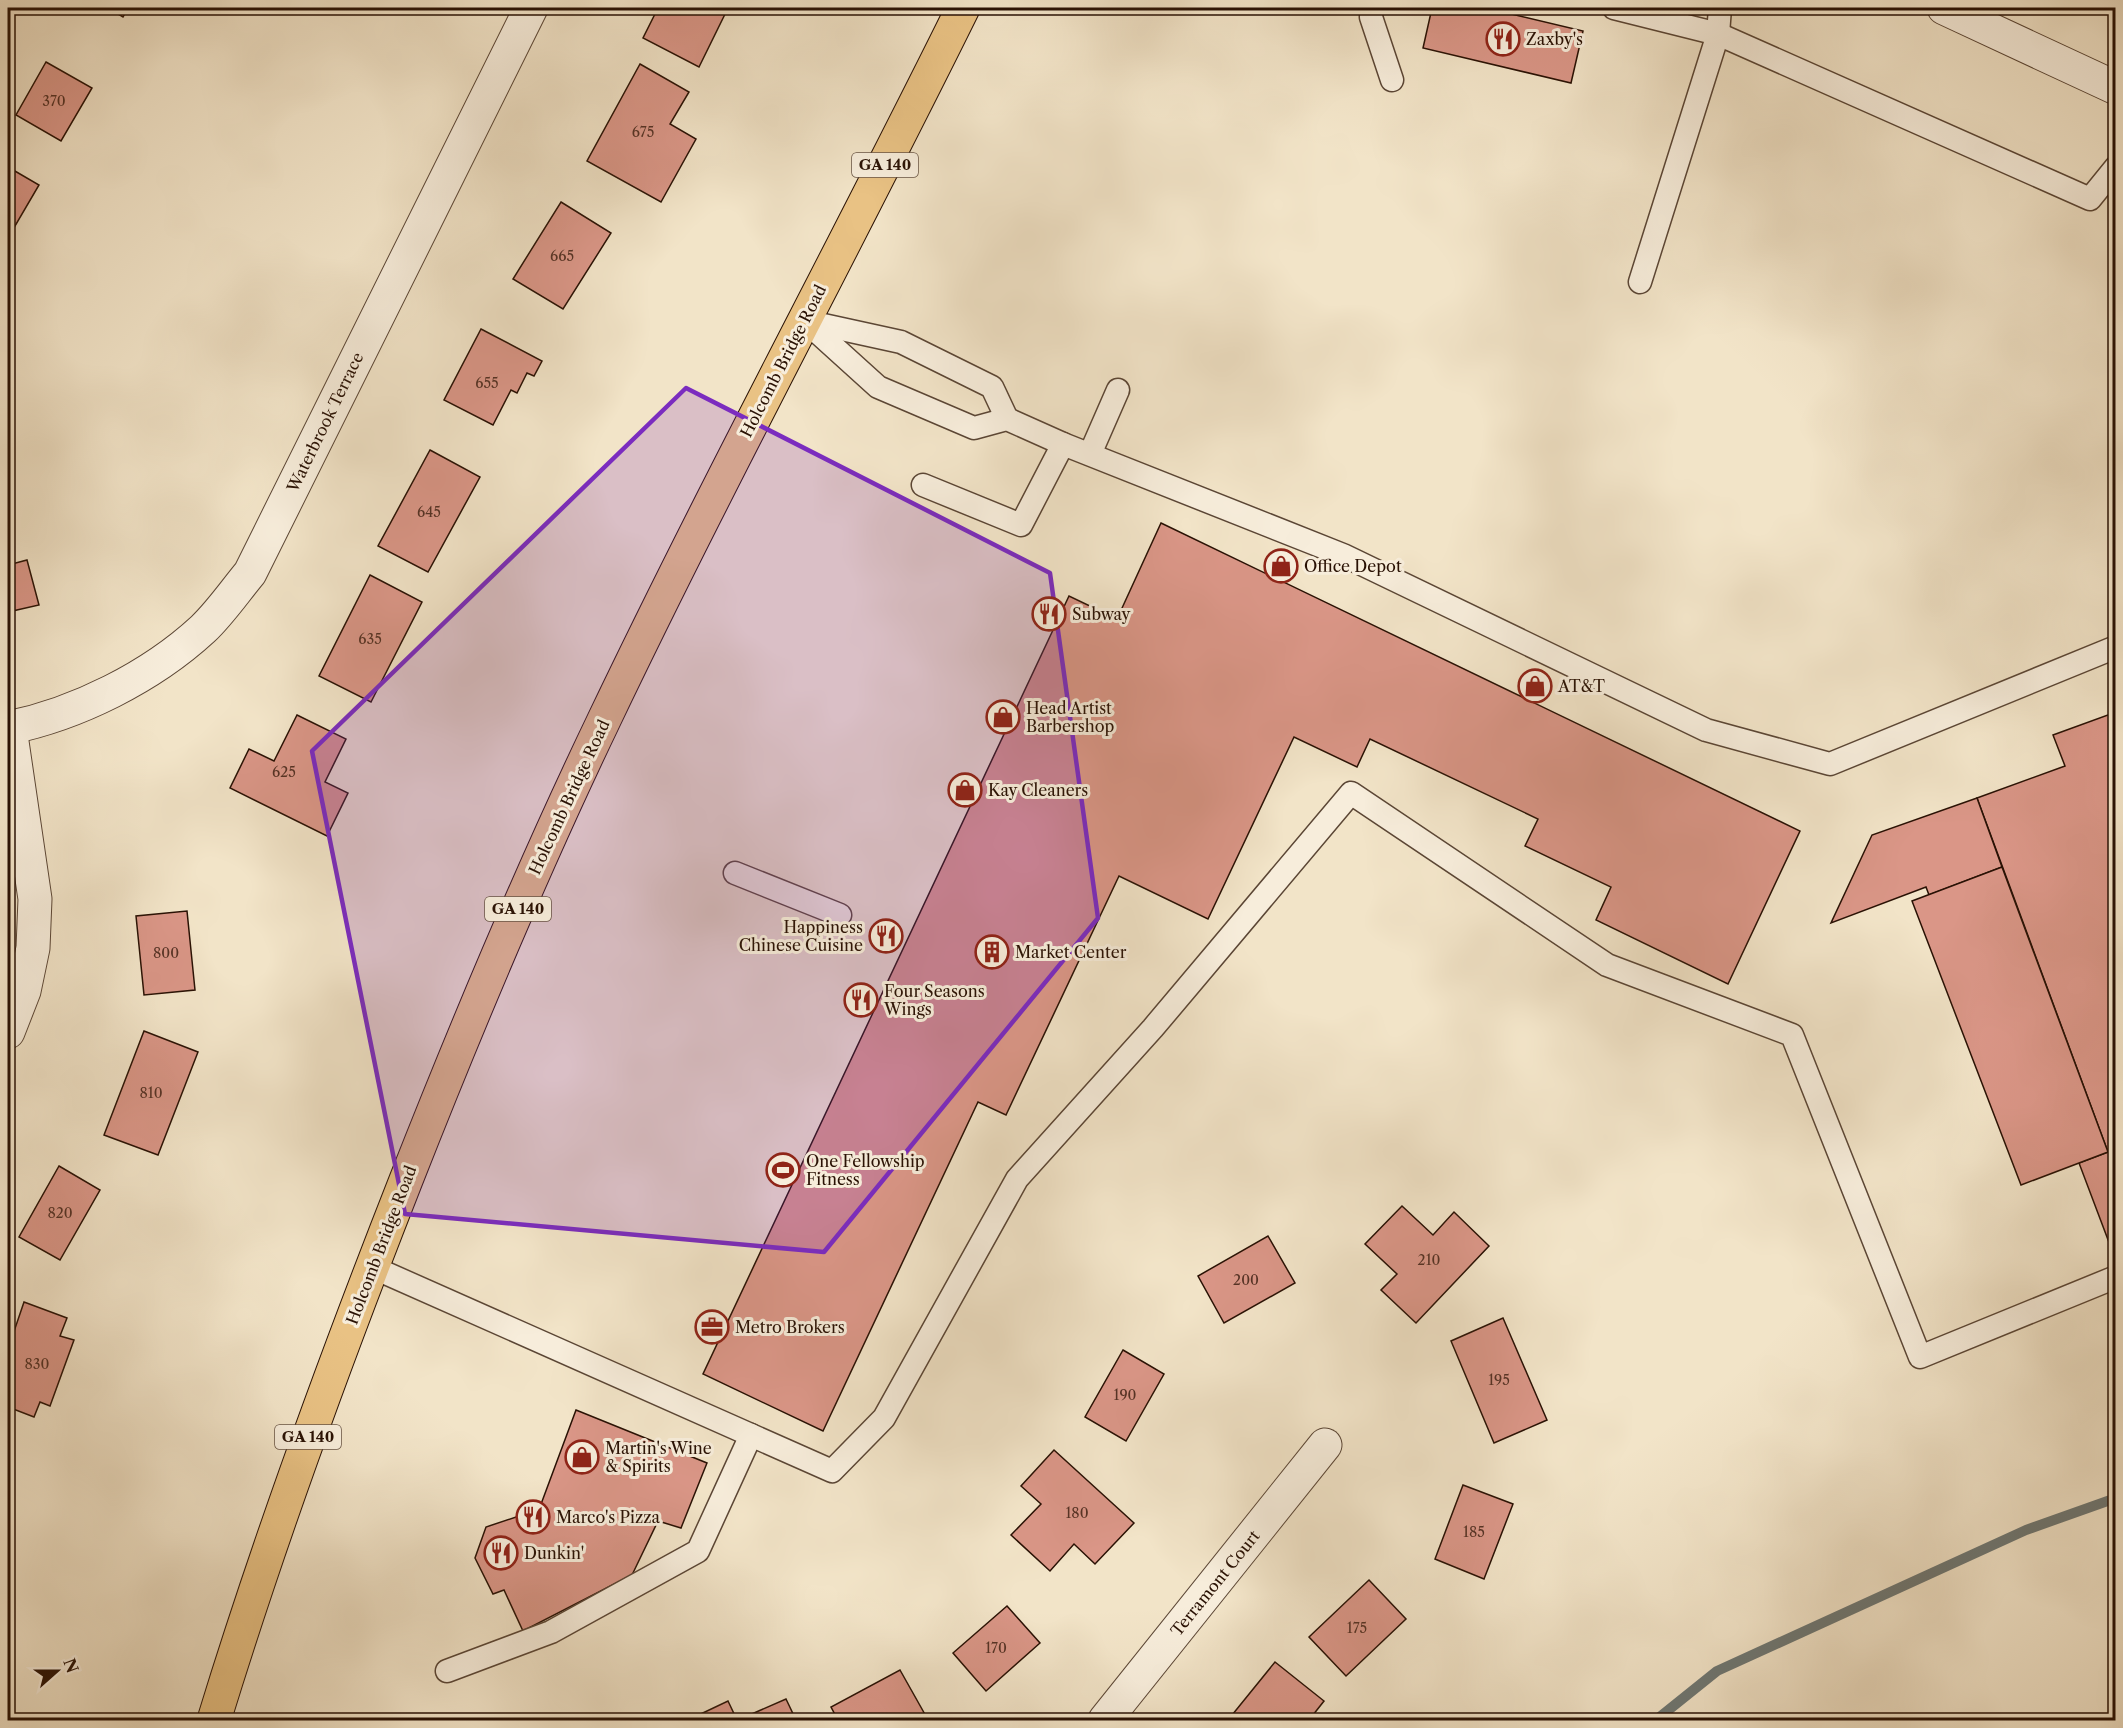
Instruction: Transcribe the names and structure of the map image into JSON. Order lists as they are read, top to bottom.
{
  "streets": {
    "main road": ["GA 140", "Holcomb Bridge Road"],
    "street": ["Waterbrook Terrace", "Terramont Court"]
  },
  "places": {
    "restaurant": [
      "Zaxby's",
      "Subway",
      "Happiness Chinese Cuisine",
      "Four Seasons Wings",
      "Marco's Pizza",
      "Dunkin'"
    ],
    "shop": [
      "Office Depot",
      "AT&T",
      "Head Artist Barbershop",
      "Kay Cleaners",
      "Martin's Wine & Spirits"
    ],
    "building": ["Market Center"],
    "sports": ["One Fellowship Fitness"],
    "office": ["Metro Brokers"]
  },
  "house_numbers": [
    "370",
    "675",
    "665",
    "655",
    "645",
    "635",
    "625",
    "800",
    "810",
    "820",
    "210",
    "200",
    "830",
    "195",
    "190",
    "180",
    "185",
    "175",
    "170"
  ],
  "north": "right"
}
